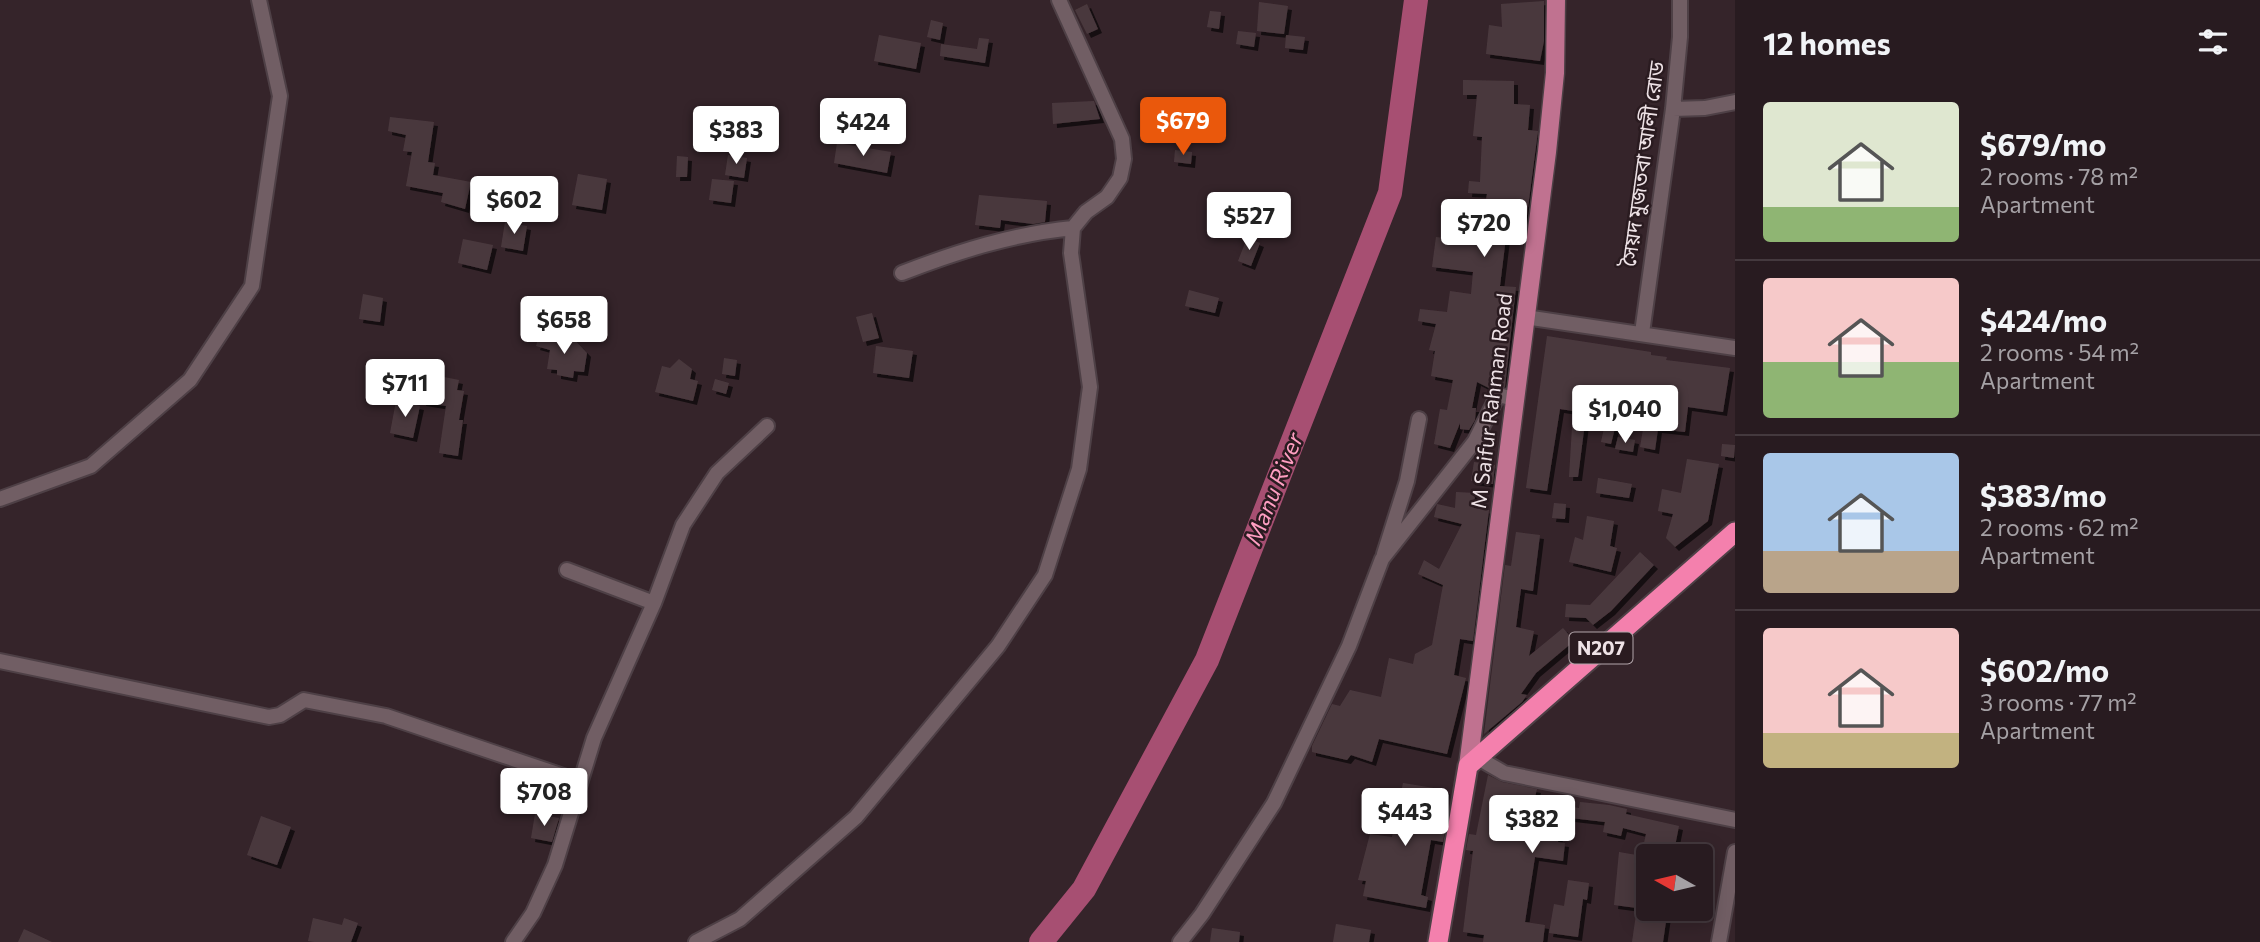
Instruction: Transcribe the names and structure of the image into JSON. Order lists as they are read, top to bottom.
{
  "streets": {
    "highway": ["N207"],
    "main road": ["M Saifur Rahman Road"],
    "street": ["সৈয়দ মুজতবা আলী রোড"]
  },
  "crossings": [
    ["M Saifur Rahman Road", "N207"]
  ],
  "water": ["Manu River"],
  "north": "left",
  "page": {
    "heading": "12 homes",
    "list": [
      {
        "name": "$679/mo",
        "note": "2 rooms · 78 m² · Apartment"
      },
      {
        "name": "$424/mo",
        "note": "2 rooms · 54 m² · Apartment"
      },
      {
        "name": "$383/mo",
        "note": "2 rooms · 62 m² · Apartment"
      },
      {
        "name": "$602/mo",
        "note": "3 rooms · 77 m² · Apartment"
      }
    ],
    "price": [
      "$679",
      "$424",
      "$383",
      "$602",
      "$527",
      "$720",
      "$658",
      "$711",
      "$1,040",
      "$708",
      "$443",
      "$382"
    ]
  }
}
